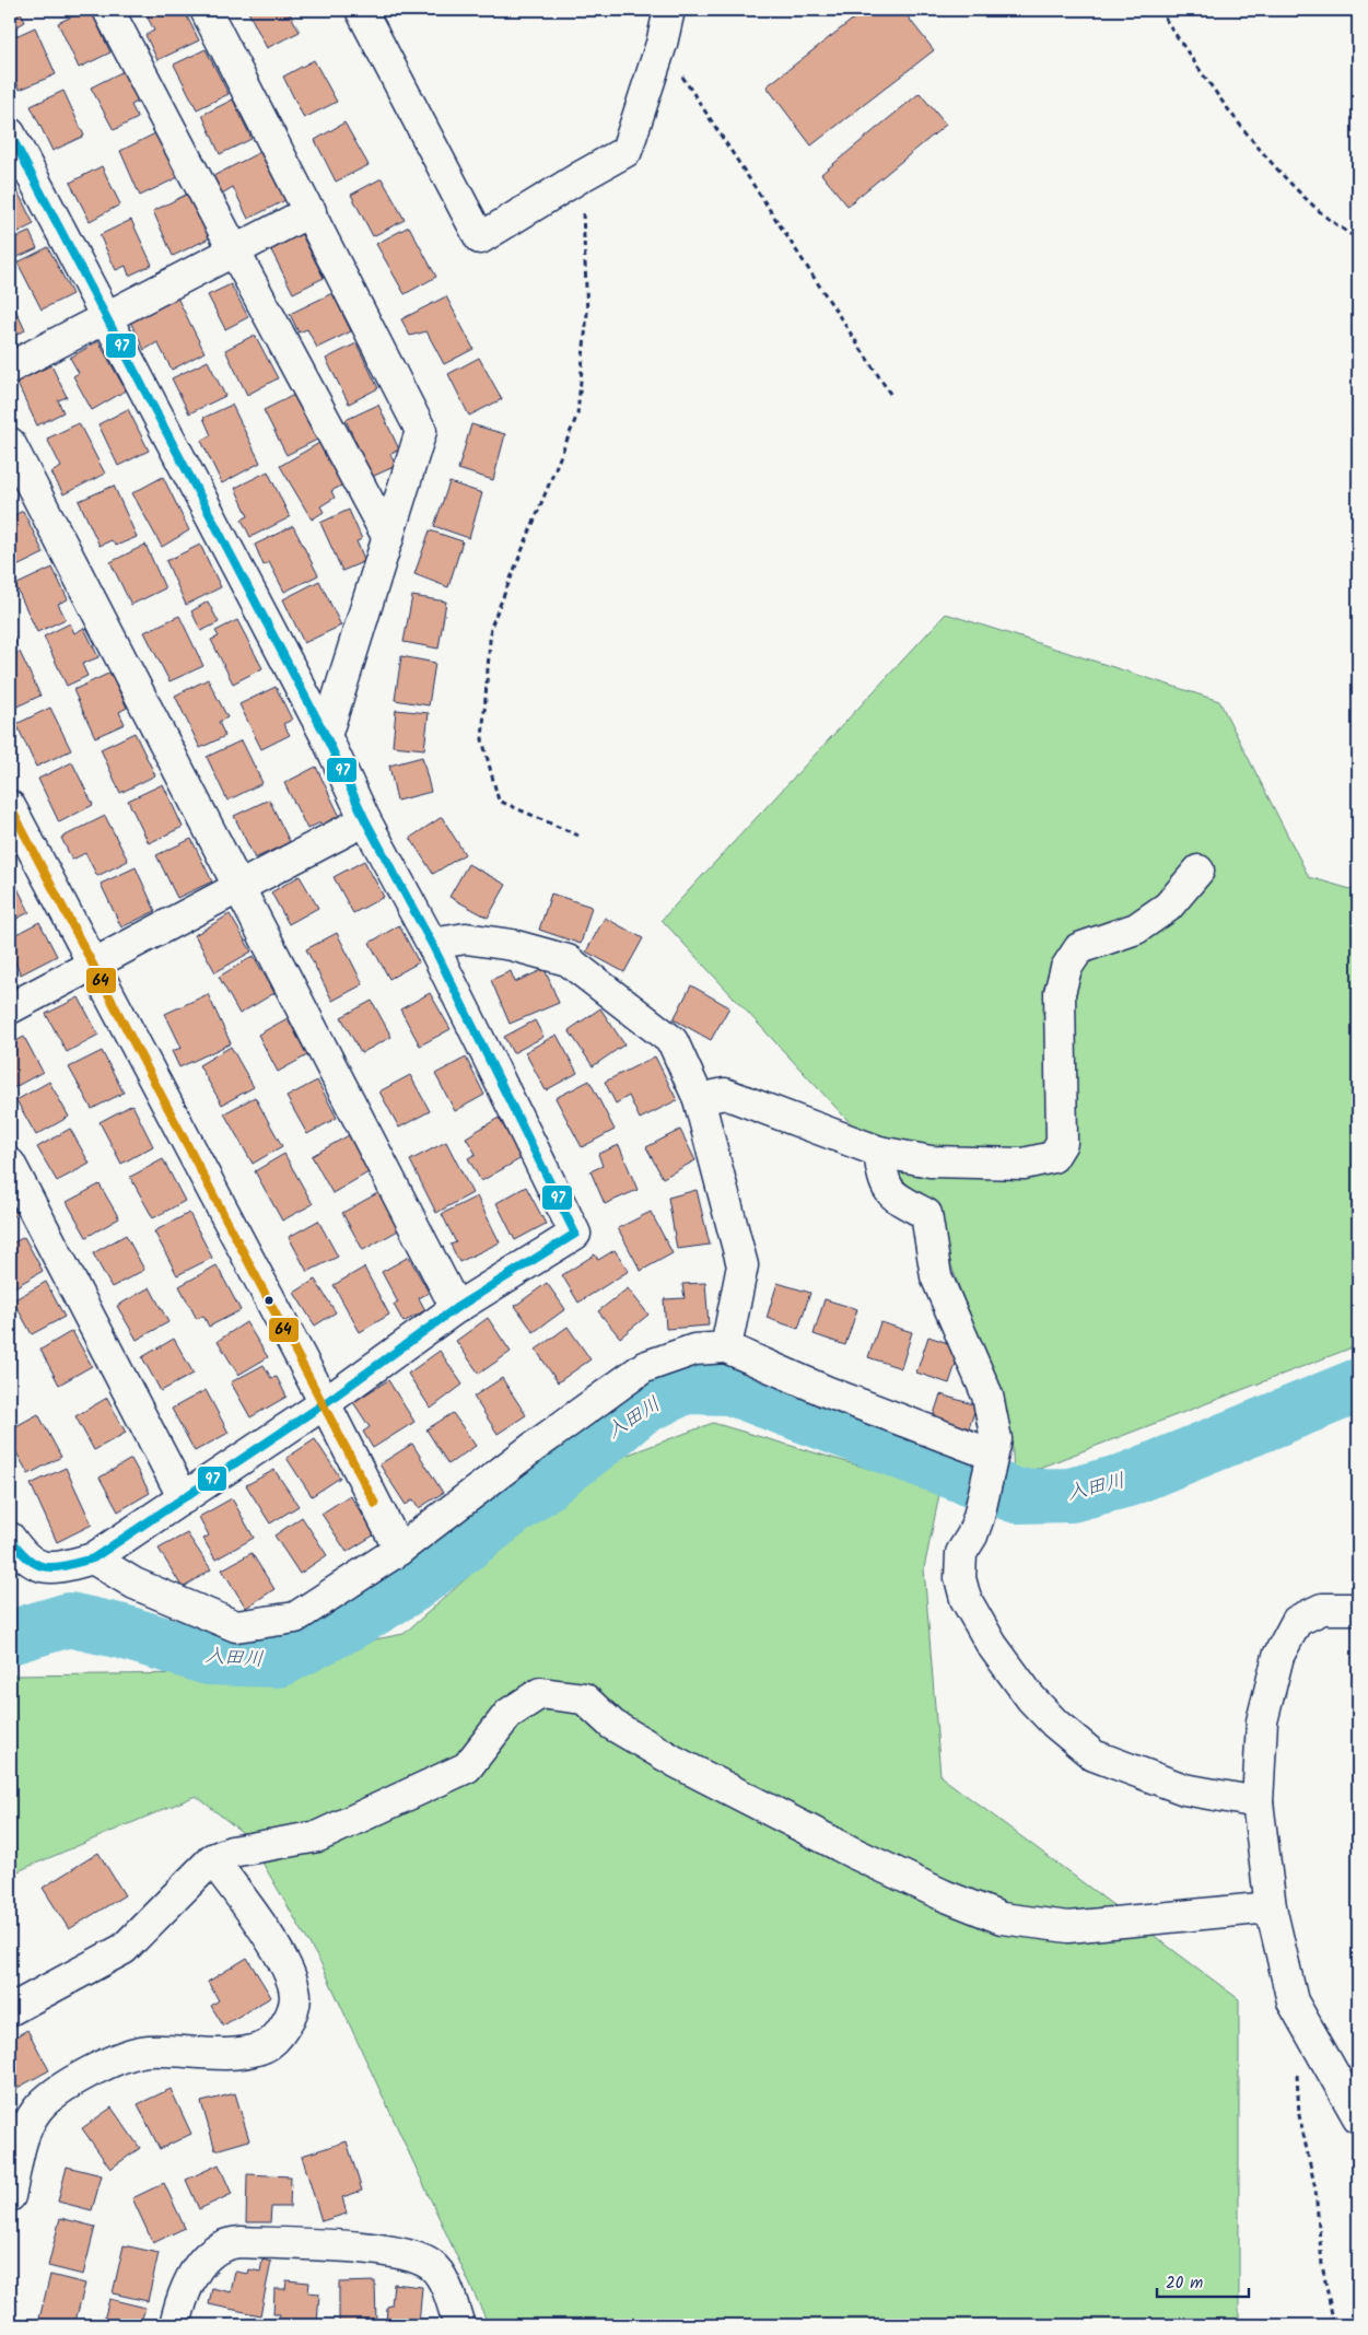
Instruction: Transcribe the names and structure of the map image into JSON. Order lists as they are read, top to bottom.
{
  "water": ["入田川"],
  "lines": ["transit line 97", "transit line 64"],
  "scale_bar": "20 m"
}
